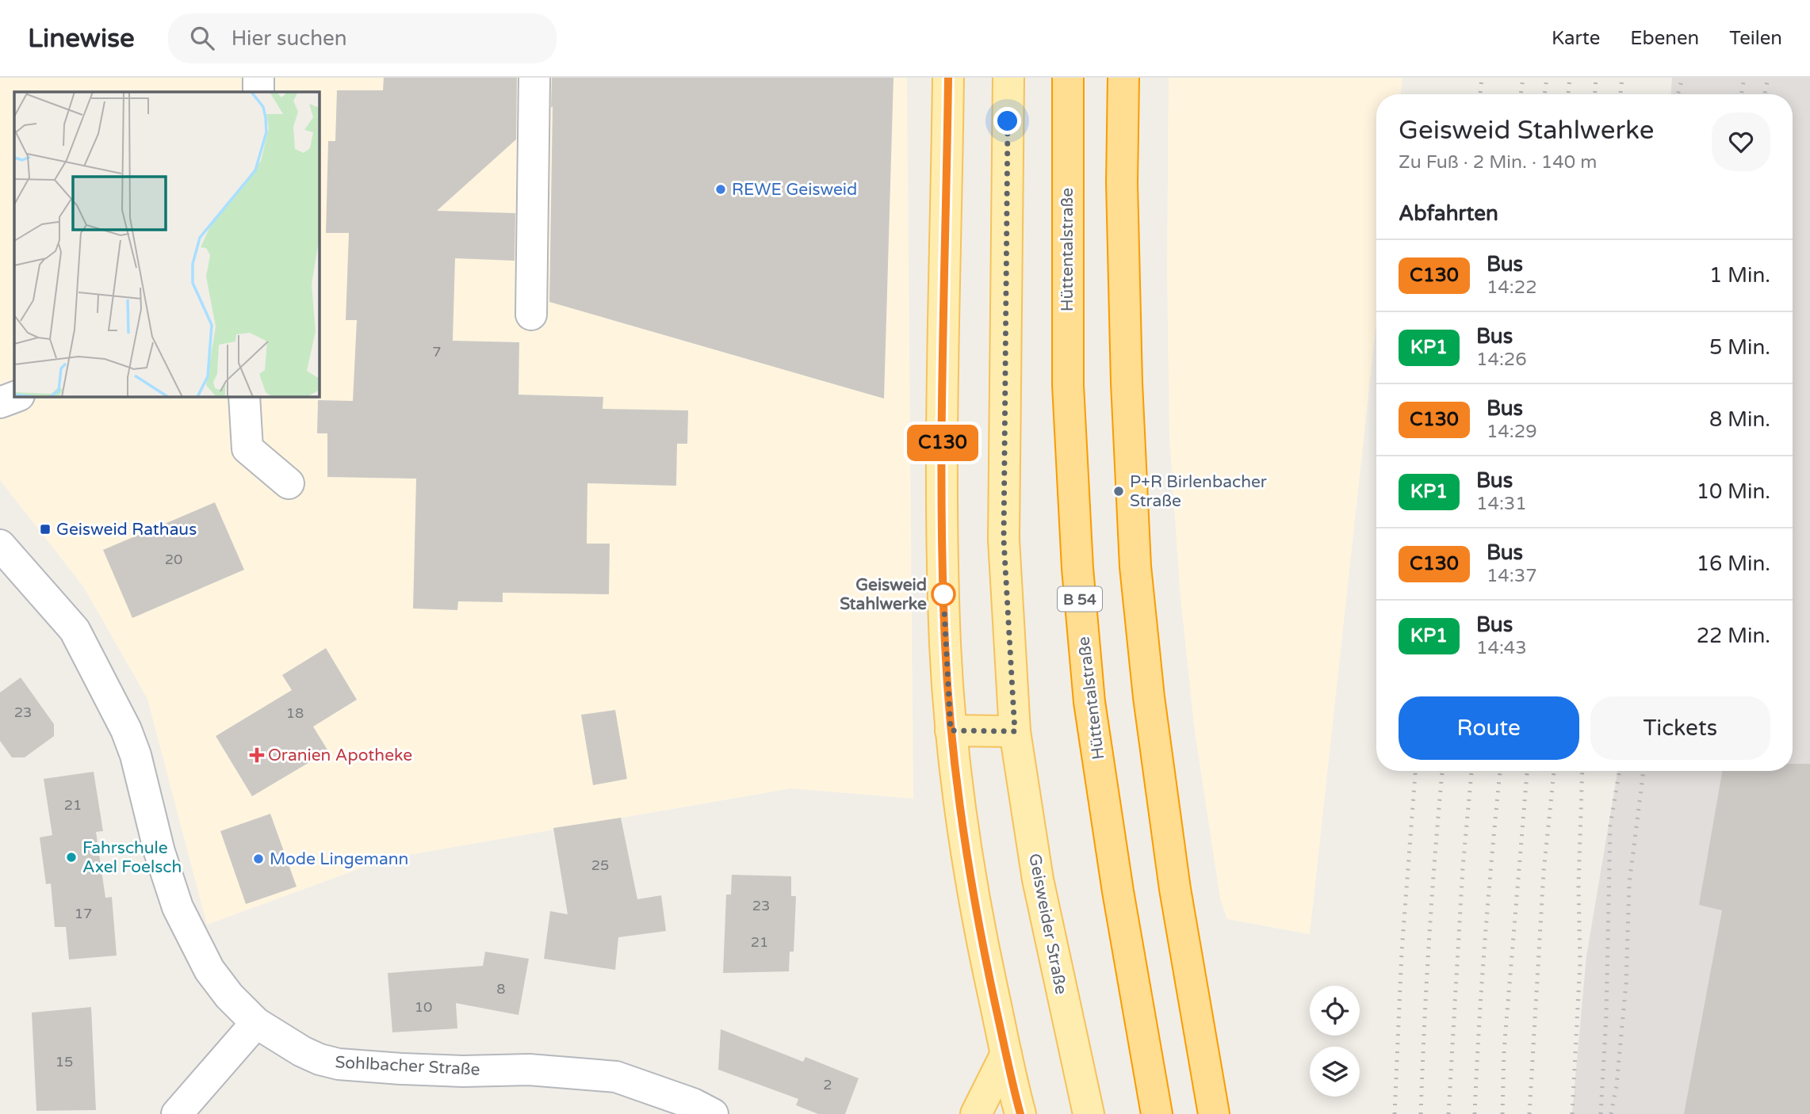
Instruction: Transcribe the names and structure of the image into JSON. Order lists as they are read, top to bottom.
{
  "streets": {
    "highway": ["Hüttentalstraße", "B 54"],
    "main road": ["Geisweider Straße"],
    "street": ["Sohlbacher Straße"]
  },
  "places": {
    "other": [
      "REWE Geisweid",
      "P+R Birlenbacher Straße",
      "Geisweid Stahlwerke",
      "Fahrschule Axel Foelsch",
      "Mode Lingemann"
    ],
    "transit": ["Geisweid Rathaus"],
    "health": ["Oranien Apotheke"]
  },
  "lines": ["bus line C130"],
  "house_numbers": [
    "7",
    "20",
    "23",
    "18",
    "21",
    "25",
    "23",
    "17",
    "21",
    "8",
    "10",
    "15",
    "2"
  ],
  "page": {
    "header": "Linewise",
    "search": "Hier suchen",
    "nav": ["Karte", "Ebenen", "Teilen"],
    "on_map": "C130",
    "heading": [
      ["Geisweid Stahlwerke", "Zu Fuß · 2 Min. · 140 m"],
      "Abfahrten"
    ],
    "list": [
      {
        "mark": "C130",
        "name": "Bus",
        "note": "14:22",
        "value": "1 Min."
      },
      {
        "mark": "KP1",
        "name": "Bus",
        "note": "14:26",
        "value": "5 Min."
      },
      {
        "mark": "C130",
        "name": "Bus",
        "note": "14:29",
        "value": "8 Min."
      },
      {
        "mark": "KP1",
        "name": "Bus",
        "note": "14:31",
        "value": "10 Min."
      },
      {
        "mark": "C130",
        "name": "Bus",
        "note": "14:37",
        "value": "16 Min."
      },
      {
        "mark": "KP1",
        "name": "Bus",
        "note": "14:43",
        "value": "22 Min."
      }
    ],
    "buttons": ["Route", "Tickets"]
  }
}
